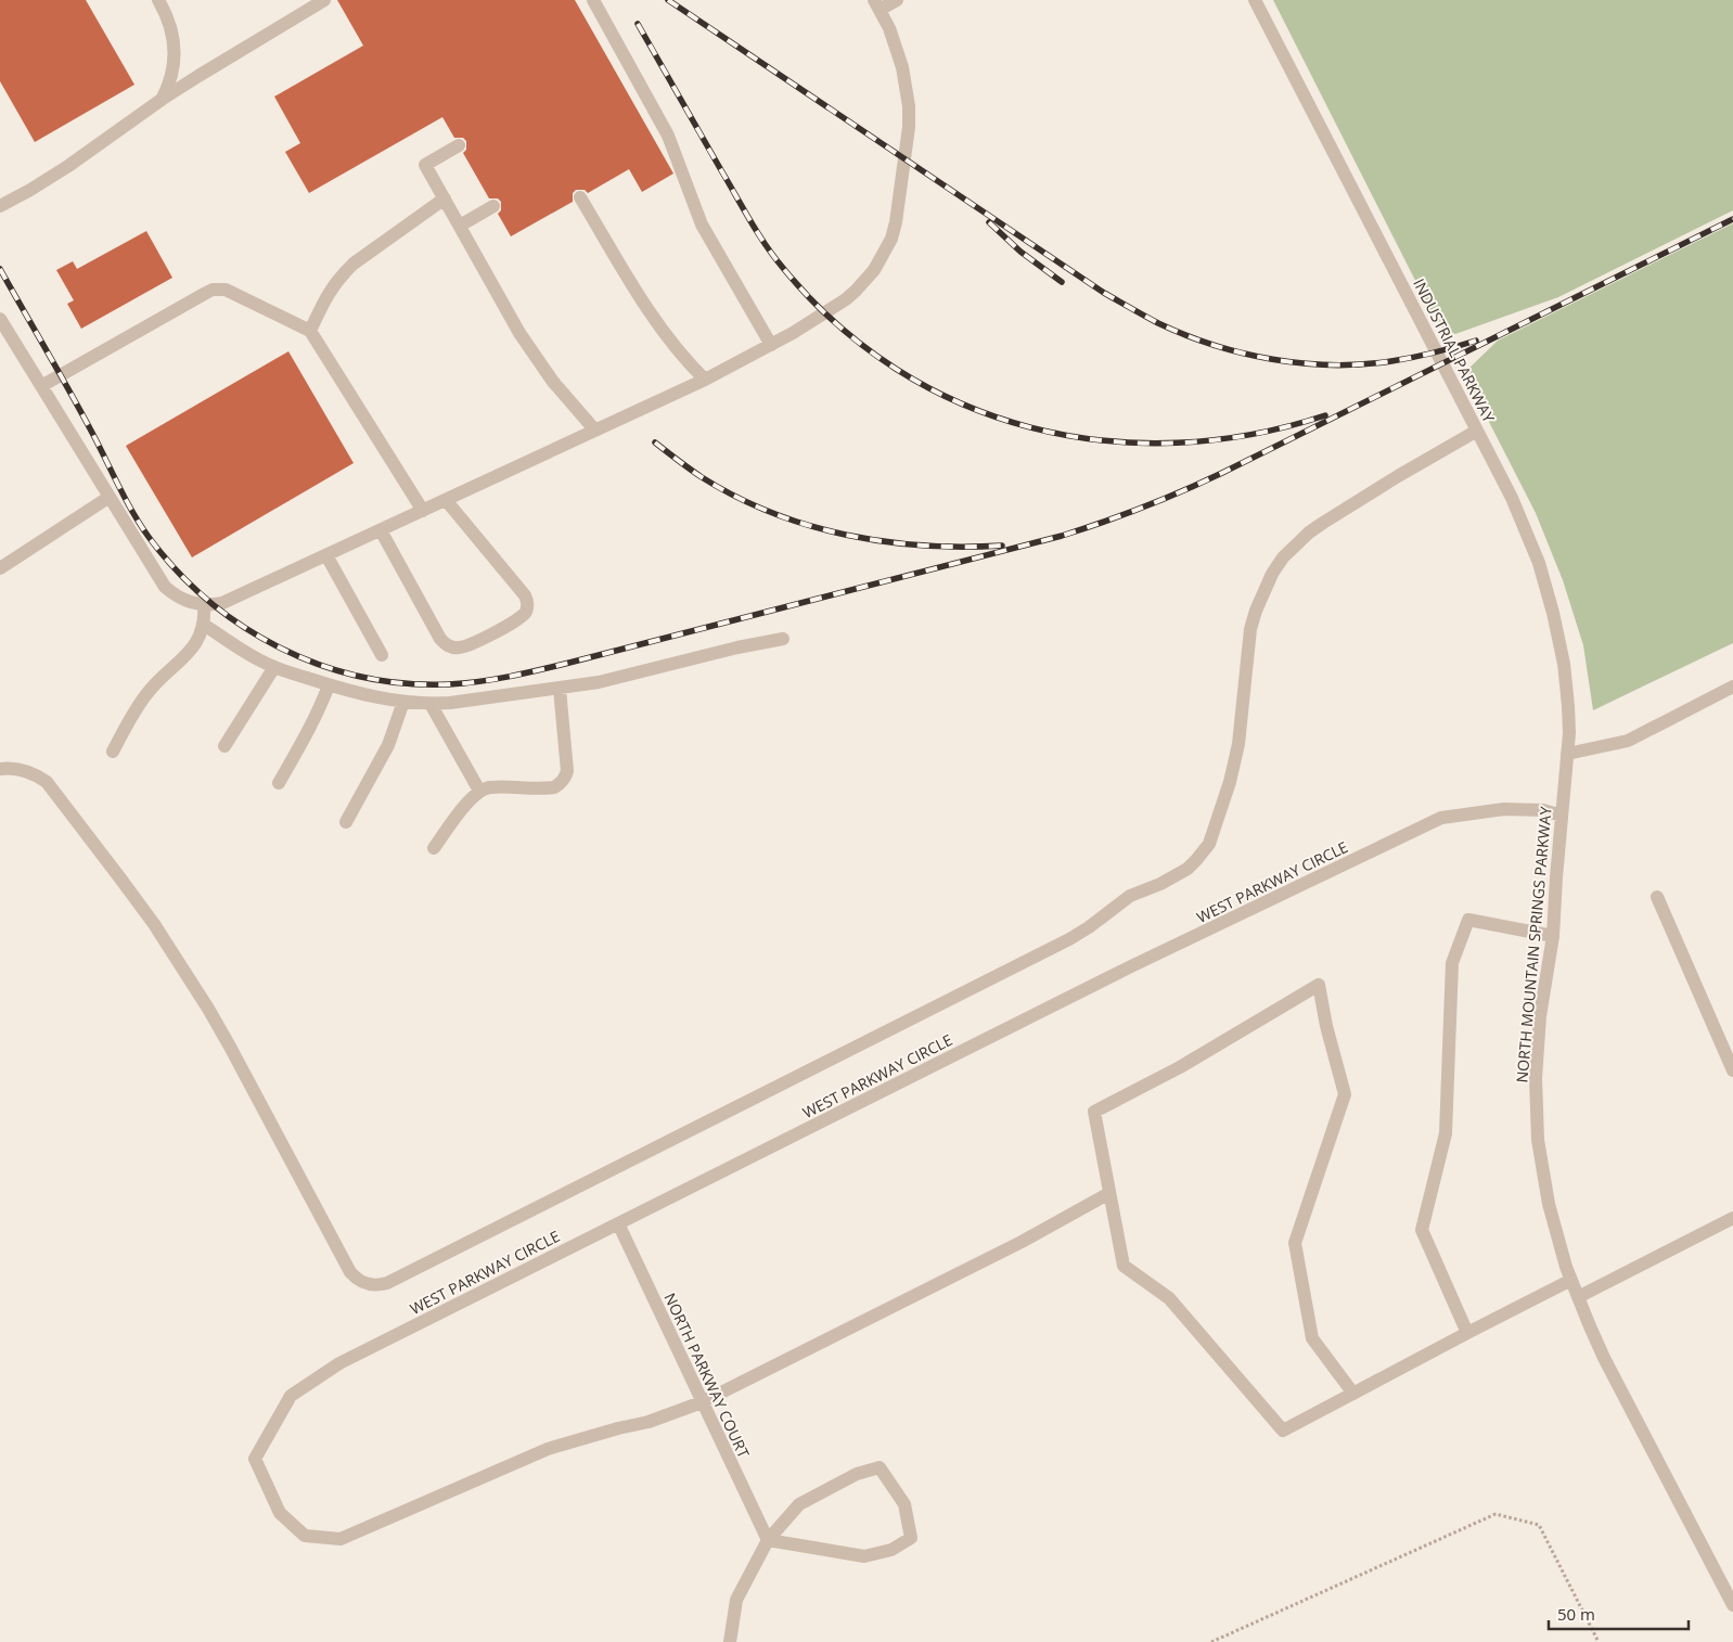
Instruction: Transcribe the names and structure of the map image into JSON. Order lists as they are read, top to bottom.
{
  "streets": {
    "street": [
      "INDUSTRIAL PARKWAY",
      "WEST PARKWAY CIRCLE",
      "NORTH MOUNTAIN SPRINGS PARKWAY",
      "NORTH PARKWAY COURT"
    ]
  },
  "crossings": [
    ["INDUSTRIAL PARKWAY", "NORTH MOUNTAIN SPRINGS PARKWAY"],
    ["WEST PARKWAY CIRCLE", "NORTH MOUNTAIN SPRINGS PARKWAY"],
    ["WEST PARKWAY CIRCLE", "NORTH PARKWAY COURT"]
  ],
  "scale_bar": "50 m"
}
